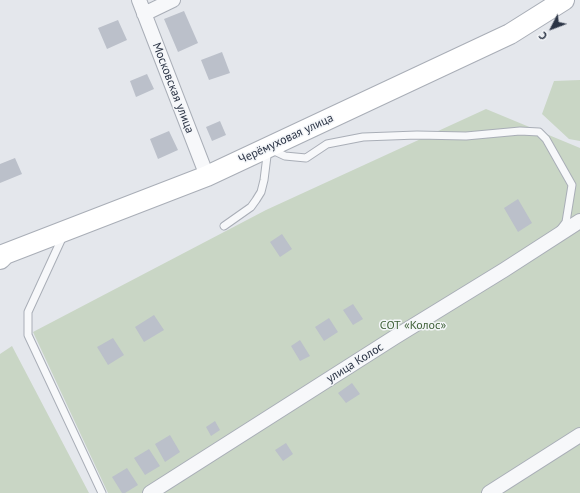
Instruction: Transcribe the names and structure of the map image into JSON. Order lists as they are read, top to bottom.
{
  "streets": {
    "street": ["Московская улица", "Черёмуховая улица", "улица Колос"]
  },
  "crossings": [
    ["Московская улица", "Черёмуховая улица"]
  ],
  "parks": ["СОТ «Колос»"],
  "north": "bottom left"
}
